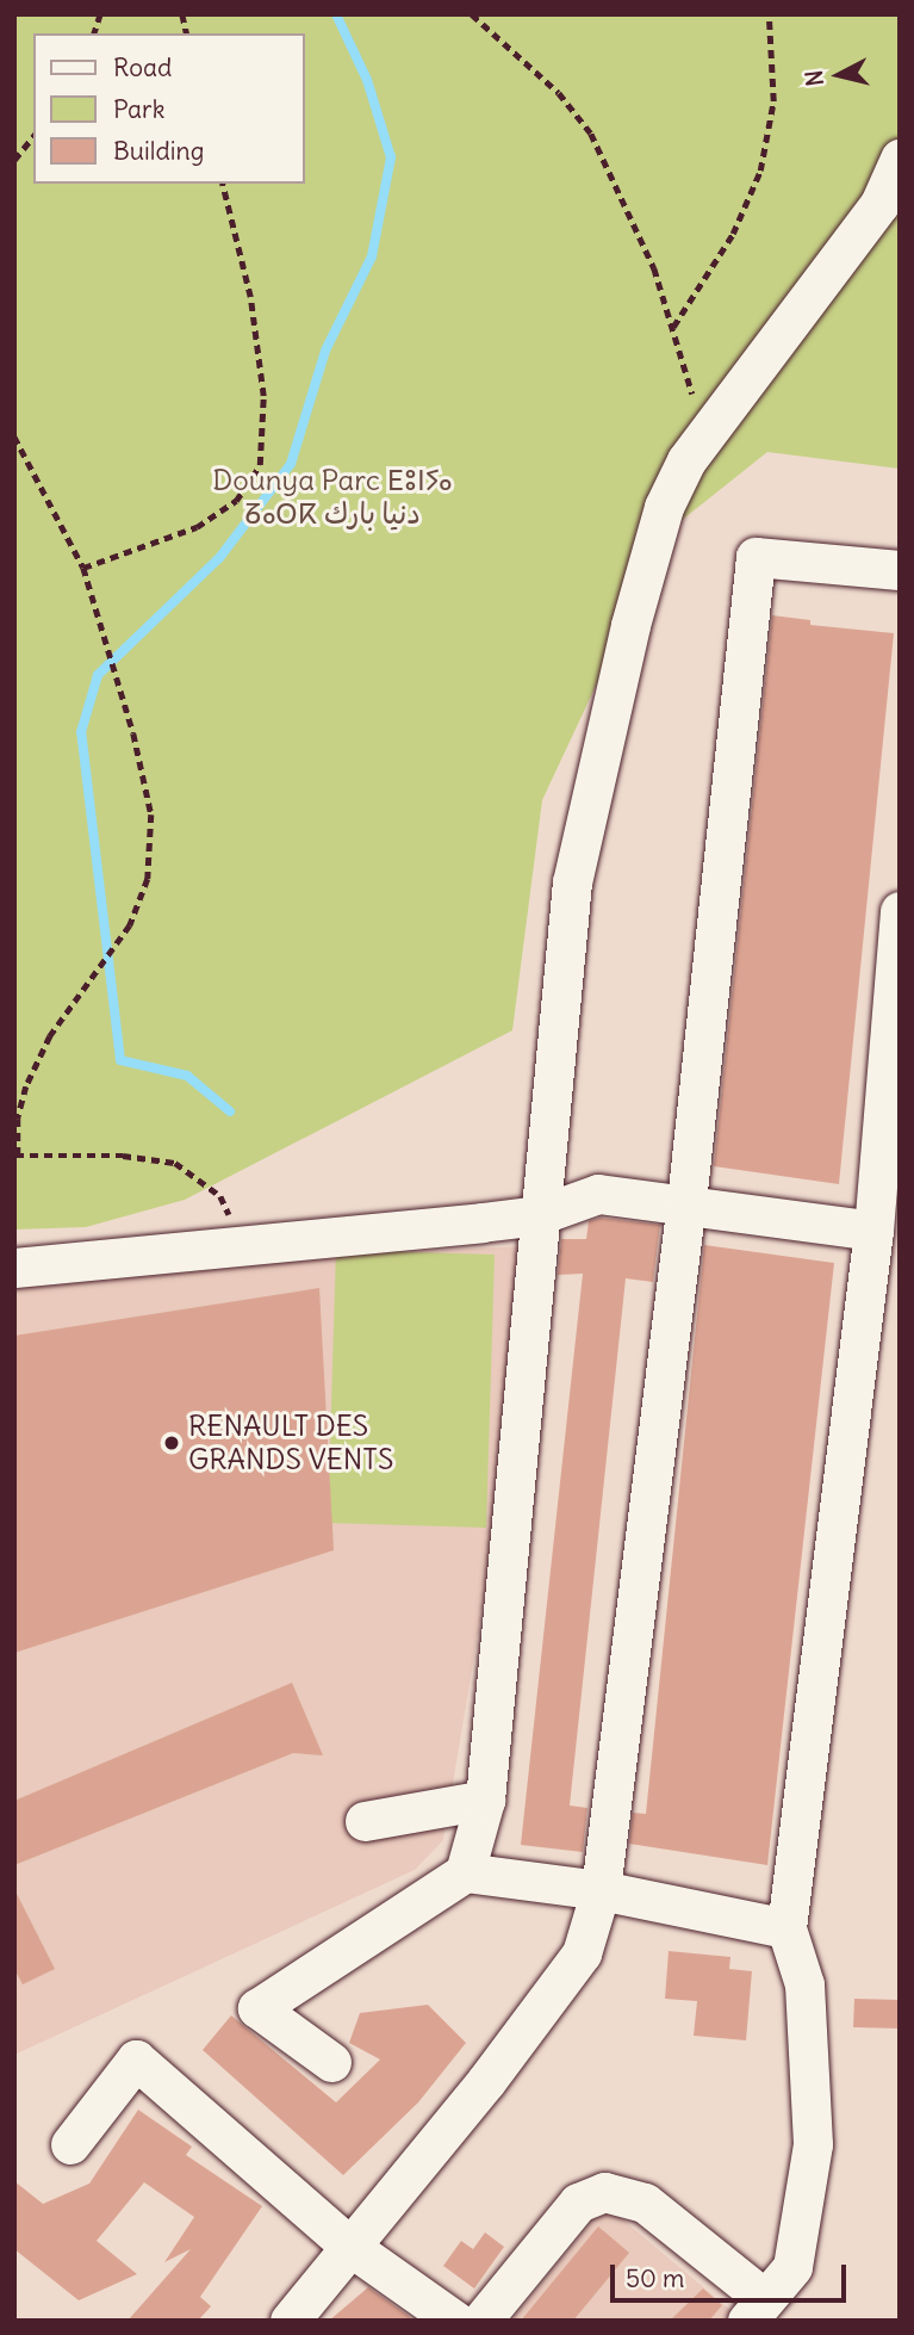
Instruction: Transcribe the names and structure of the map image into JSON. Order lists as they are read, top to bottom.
{
  "parks": ["Dounya Parc ⴹⵓⵏⵢⴰ ⵒⴰⵔⴽ دنيا بارك"],
  "places": ["RENAULT DES GRANDS VENTS"],
  "legend": ["Road", "Park", "Building"],
  "scale_bar": "50 m",
  "north": "left"
}
